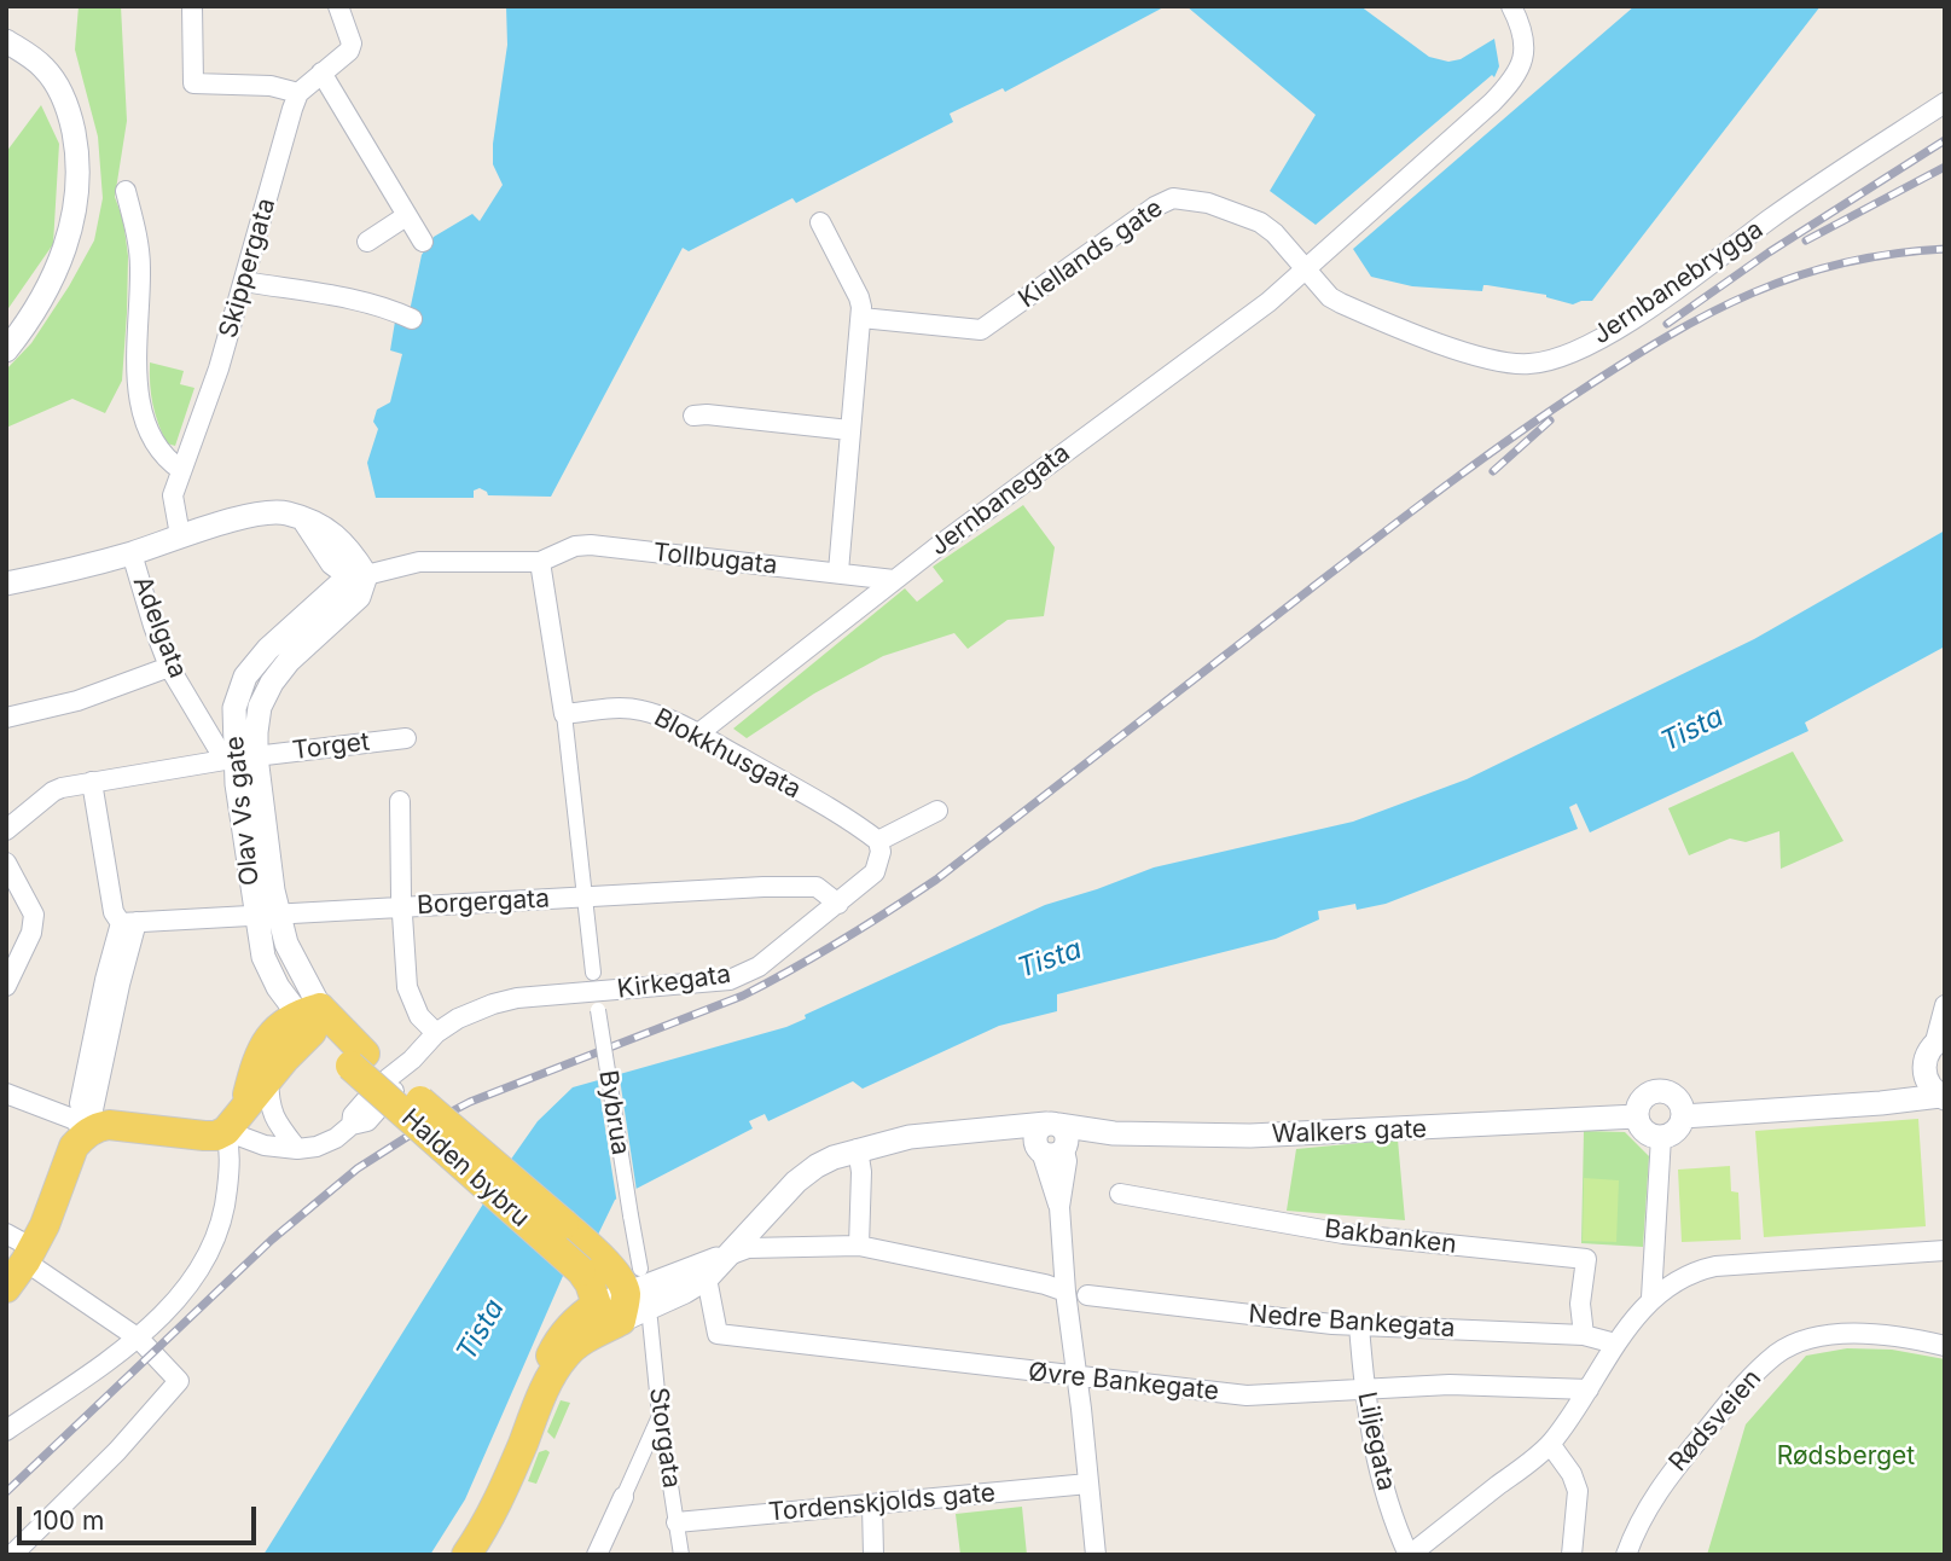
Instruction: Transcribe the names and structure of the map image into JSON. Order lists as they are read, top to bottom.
{
  "streets": {
    "main road": ["Olav Vs gate", "Halden bybru"],
    "street": [
      "Kiellands gate",
      "Skippergata",
      "Jernbanebrygga",
      "Jernbanegata",
      "Tollbugata",
      "Adelgata",
      "Torget",
      "Blokkhusgata",
      "Borgergata",
      "Kirkegata",
      "Bybrua",
      "Walkers gate",
      "Bakbanken",
      "Nedre Bankegata",
      "Øvre Bankegate",
      "Rødsveien",
      "Storgata",
      "Liljegata",
      "Tordenskjolds gate"
    ]
  },
  "crossings": [
    ["Kiellands gate", "Jernbanebrygga"],
    ["Kiellands gate", "Jernbanegata"],
    ["Jernbanebrygga", "Jernbanegata"],
    ["Jernbanegata", "Tollbugata"],
    ["Jernbanegata", "Blokkhusgata"],
    ["Adelgata", "Torget"],
    ["Adelgata", "Olav Vs gate"],
    ["Torget", "Olav Vs gate"],
    ["Blokkhusgata", "Kirkegata"],
    ["Olav Vs gate", "Borgergata"],
    ["Olav Vs gate", "Halden bybru"],
    ["Borgergata", "Kirkegata"],
    ["Bybrua", "Storgata"],
    ["Halden bybru", "Storgata"],
    ["Bakbanken", "Nedre Bankegata"],
    ["Nedre Bankegata", "Liljegata"],
    ["Øvre Bankegate", "Liljegata"],
    ["Storgata", "Tordenskjolds gate"]
  ],
  "water": ["Tista"],
  "parks": ["Rødsberget"],
  "scale_bar": "100 m"
}
